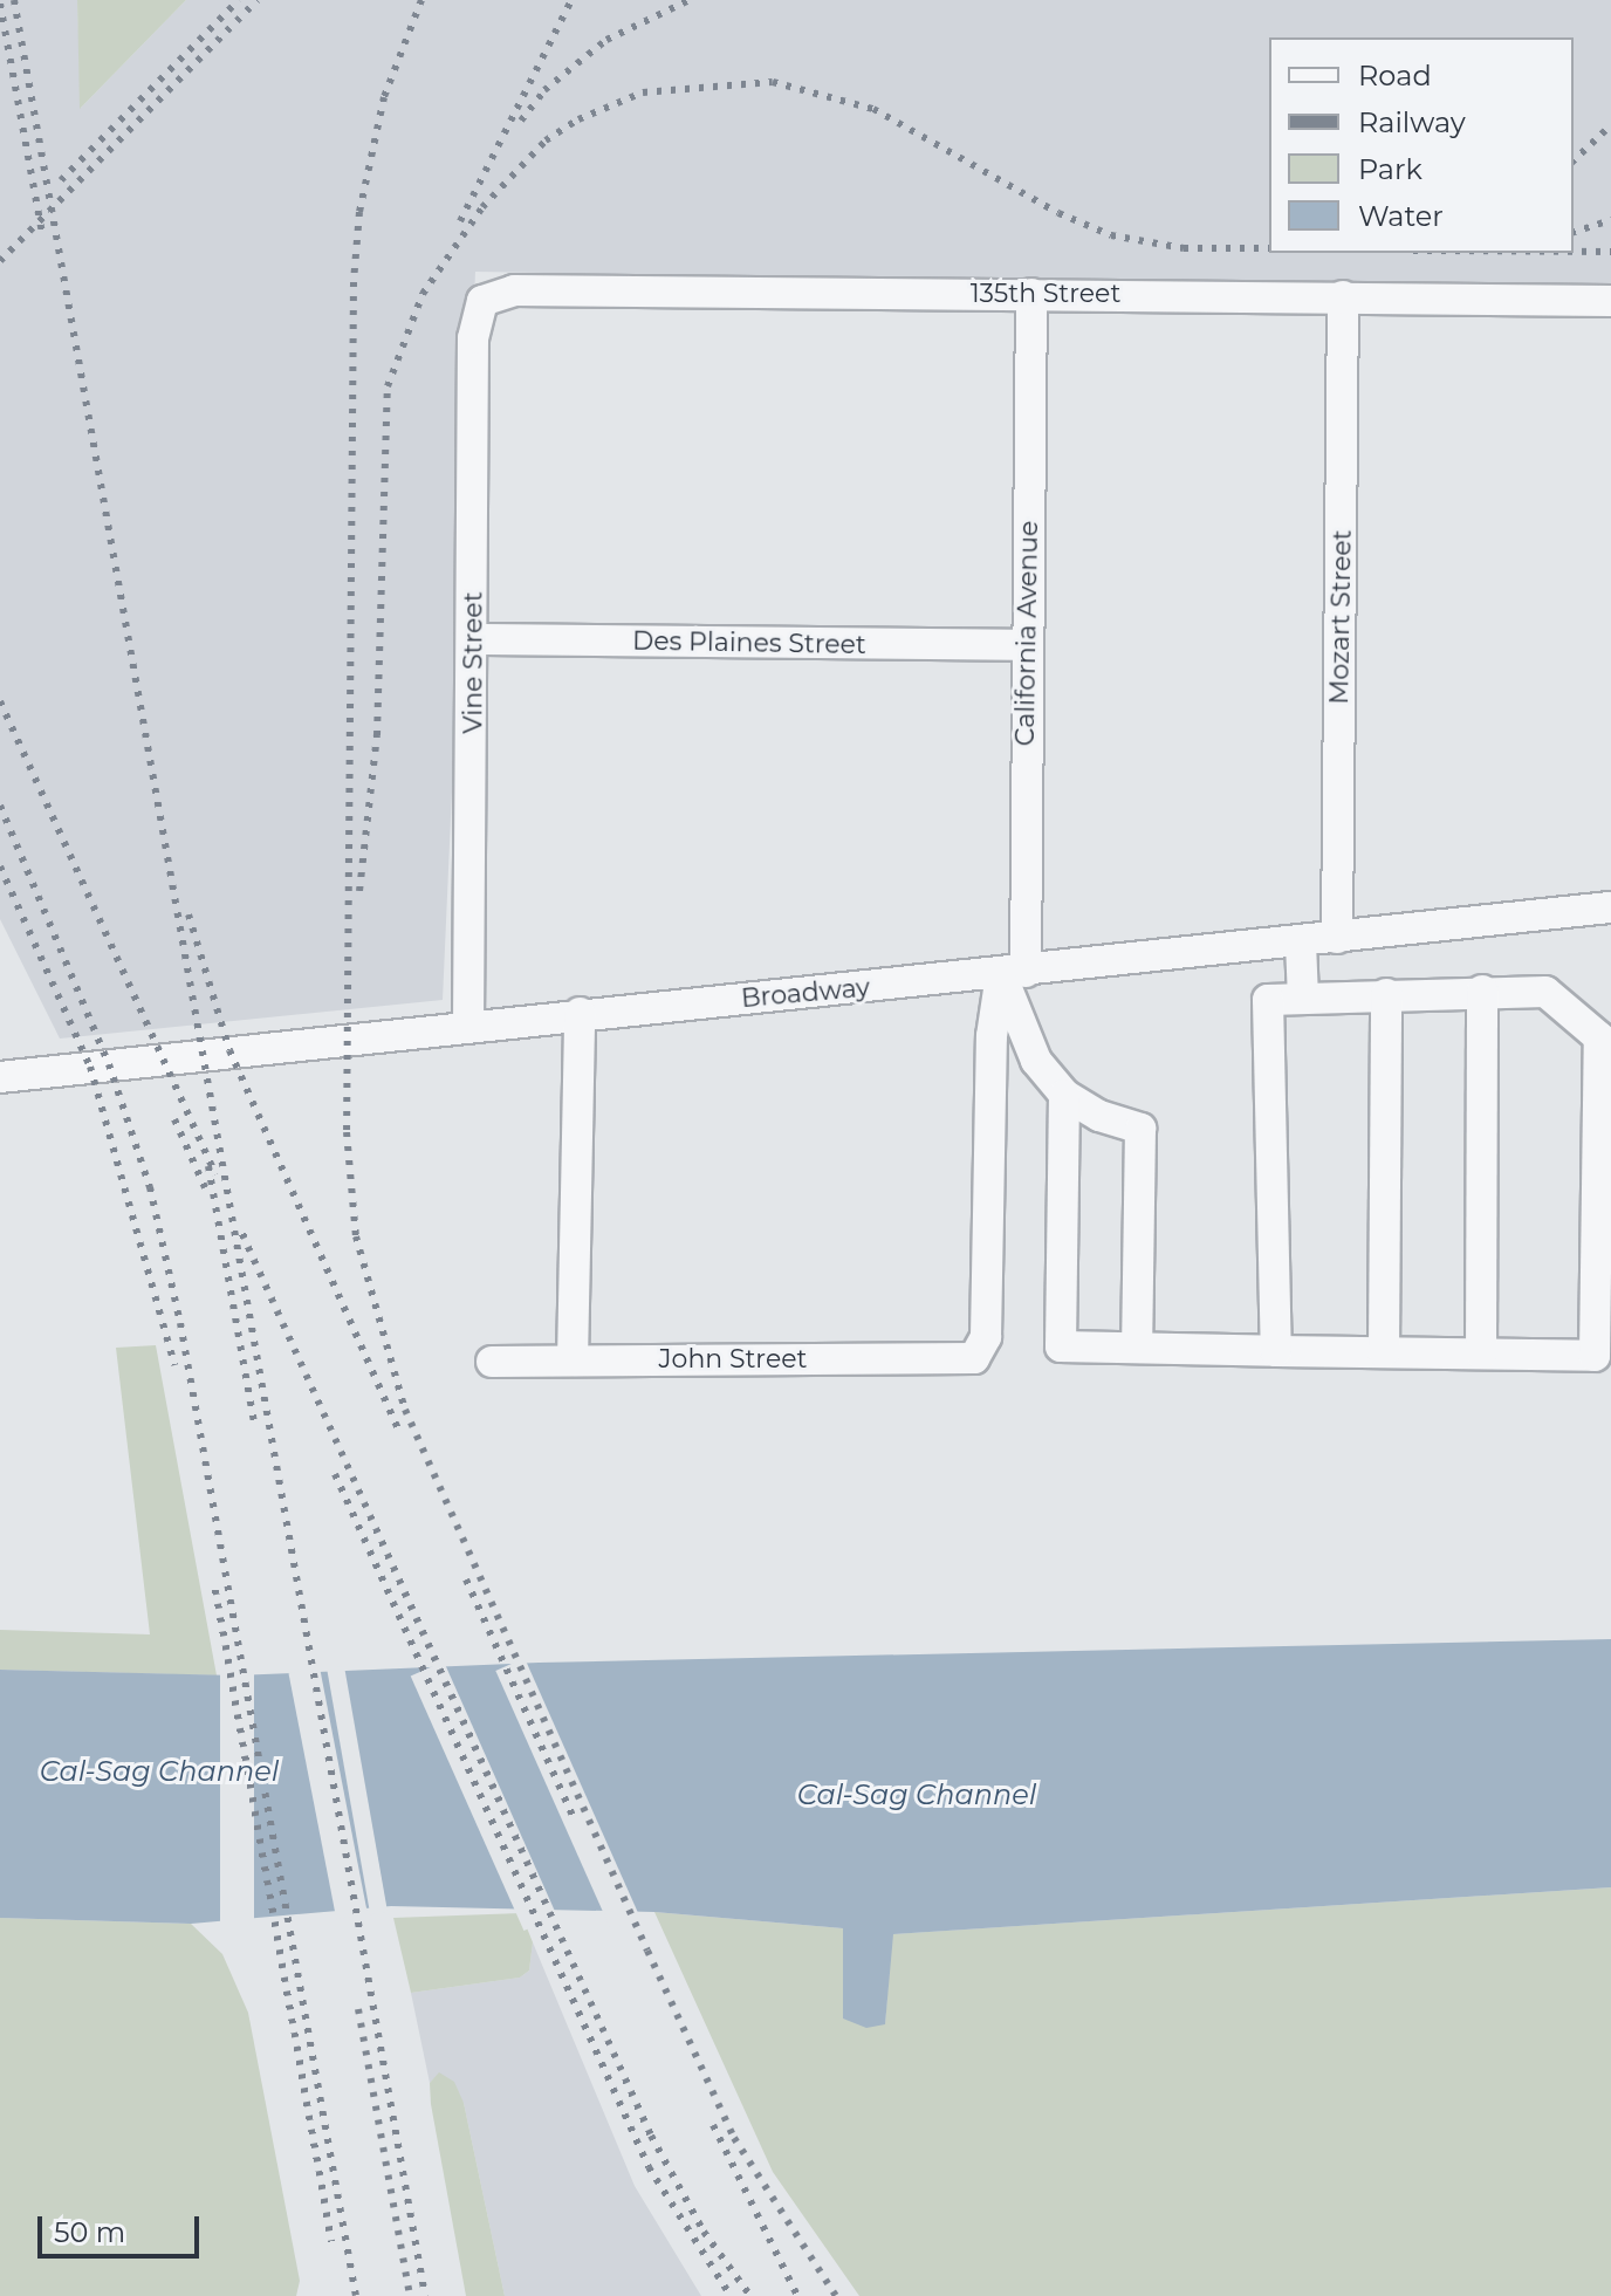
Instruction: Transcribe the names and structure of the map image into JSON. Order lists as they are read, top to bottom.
{
  "streets": {
    "street": [
      "135th Street",
      "Mozart Street",
      "California Avenue",
      "Des Plaines Street",
      "Vine Street",
      "Broadway",
      "John Street"
    ]
  },
  "crossings": [
    ["135th Street", "Mozart Street"],
    ["135th Street", "California Avenue"],
    ["135th Street", "Vine Street"],
    ["Mozart Street", "Broadway"],
    ["California Avenue", "Des Plaines Street"],
    ["California Avenue", "Broadway"],
    ["California Avenue", "John Street"],
    ["Des Plaines Street", "Vine Street"],
    ["Vine Street", "Broadway"]
  ],
  "water": ["Cal-Sag Channel"],
  "legend": [
    "Road",
    "Railway",
    "Park",
    "Water"
  ],
  "scale_bar": "50 m"
}
